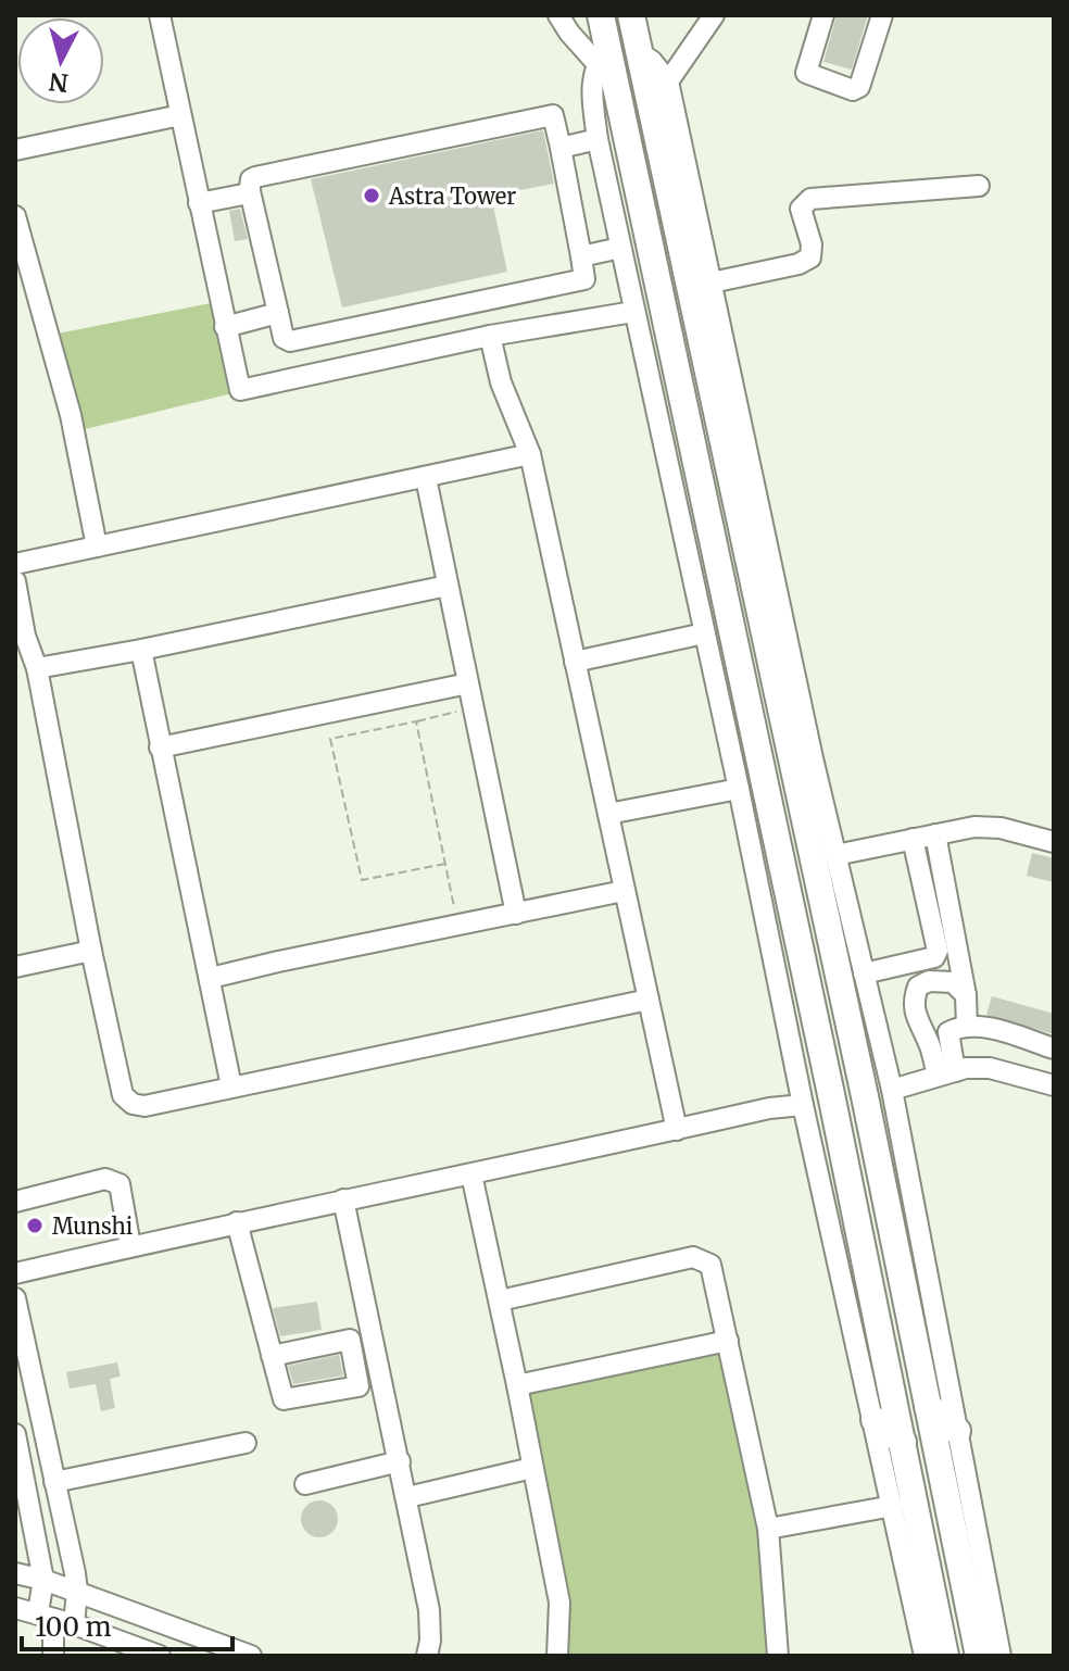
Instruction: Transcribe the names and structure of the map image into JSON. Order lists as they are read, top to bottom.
{
  "places": ["Astra Tower", "Munshi"],
  "scale_bar": "100 m",
  "north": "bottom"
}
